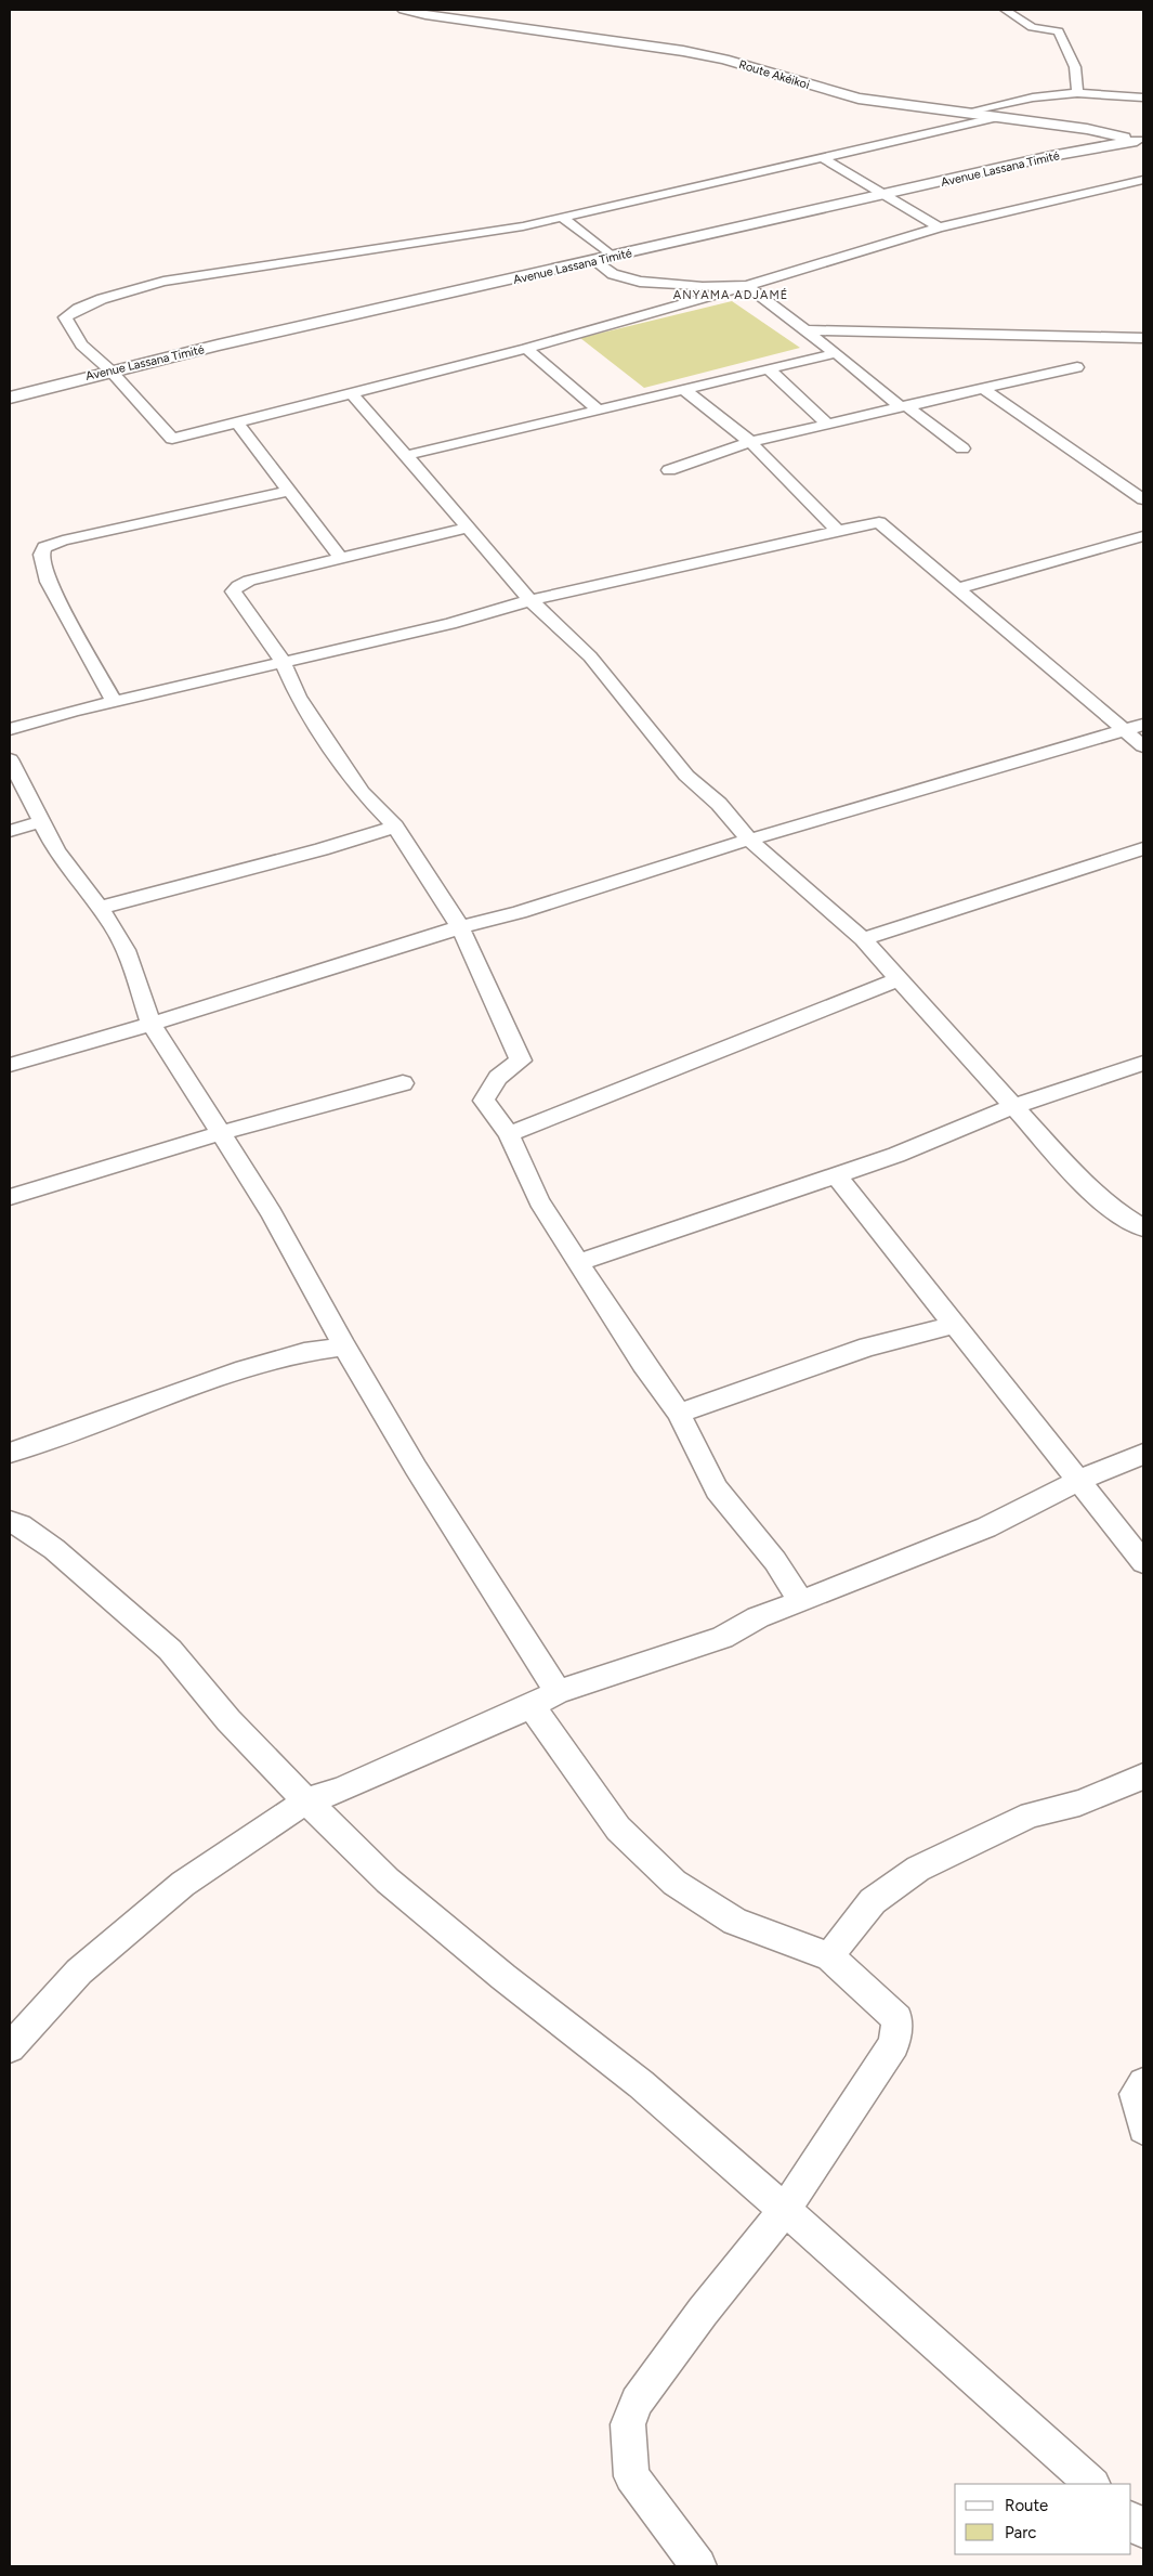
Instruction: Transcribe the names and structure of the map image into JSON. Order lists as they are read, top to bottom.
{
  "streets": {
    "street": ["Route Akéikoi", "Avenue Lassana Timité"]
  },
  "crossings": [
    ["Route Akéikoi", "Avenue Lassana Timité"]
  ],
  "districts": ["ANYAMA ADJAMÉ"],
  "legend": ["Route", "Parc"]
}
